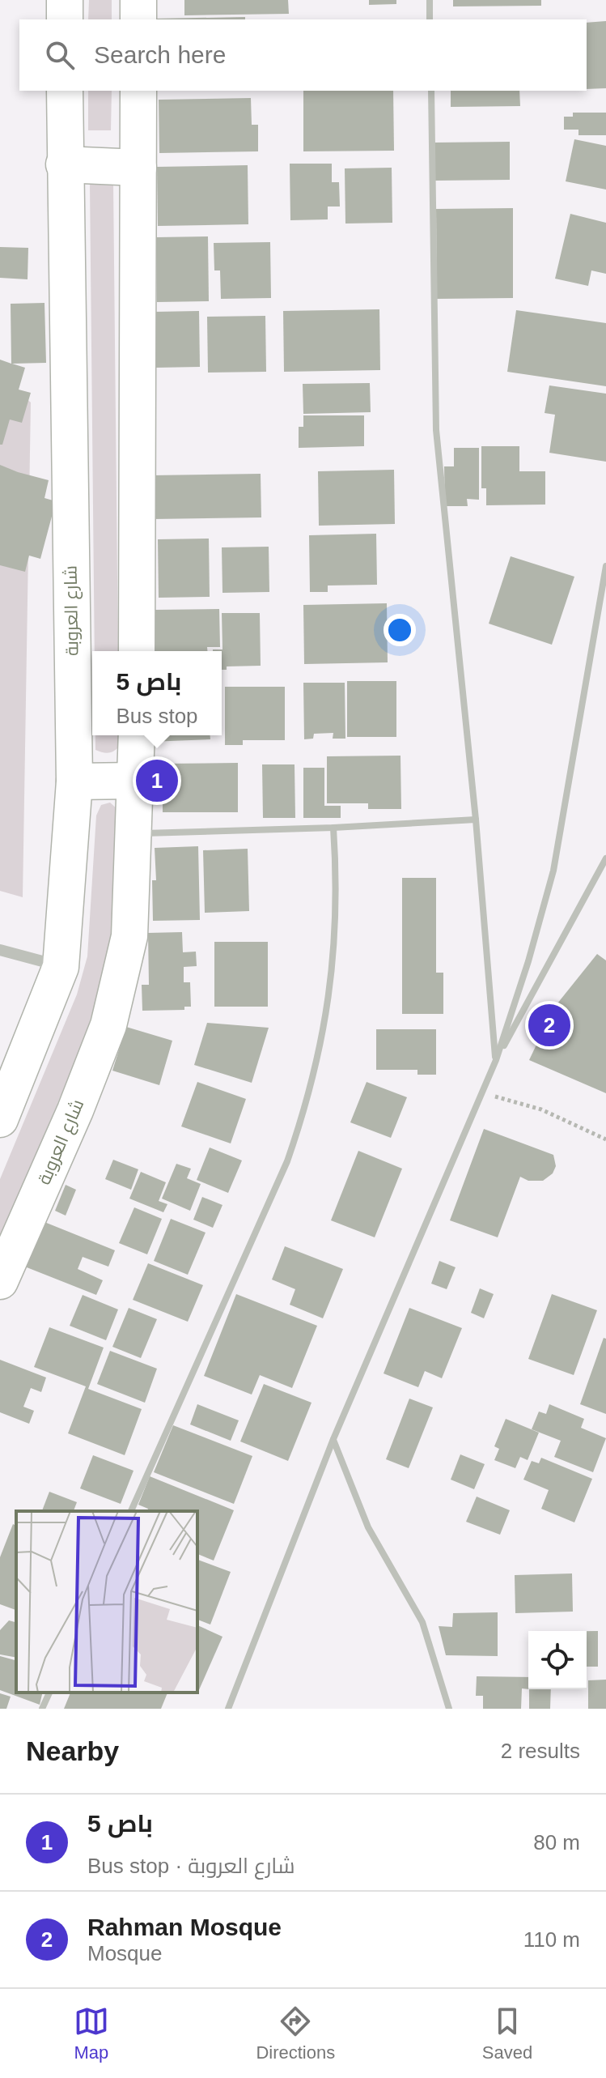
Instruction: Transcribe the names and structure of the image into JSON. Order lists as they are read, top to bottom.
{
  "streets": {
    "main road": ["شارع العروبة"]
  },
  "page": {
    "search": "Search here",
    "popup": ["باص 5", "Bus stop"],
    "pins": ["1", "2"],
    "heading": ["Nearby", "2 results"],
    "list": [
      {
        "mark": "1",
        "name": "باص 5",
        "note": "Bus stop · شارع العروبة",
        "value": "80 m"
      },
      {
        "mark": "2",
        "name": "Rahman Mosque",
        "note": "Mosque",
        "value": "110 m"
      }
    ],
    "nav": ["Map", "Directions", "Saved"]
  }
}
